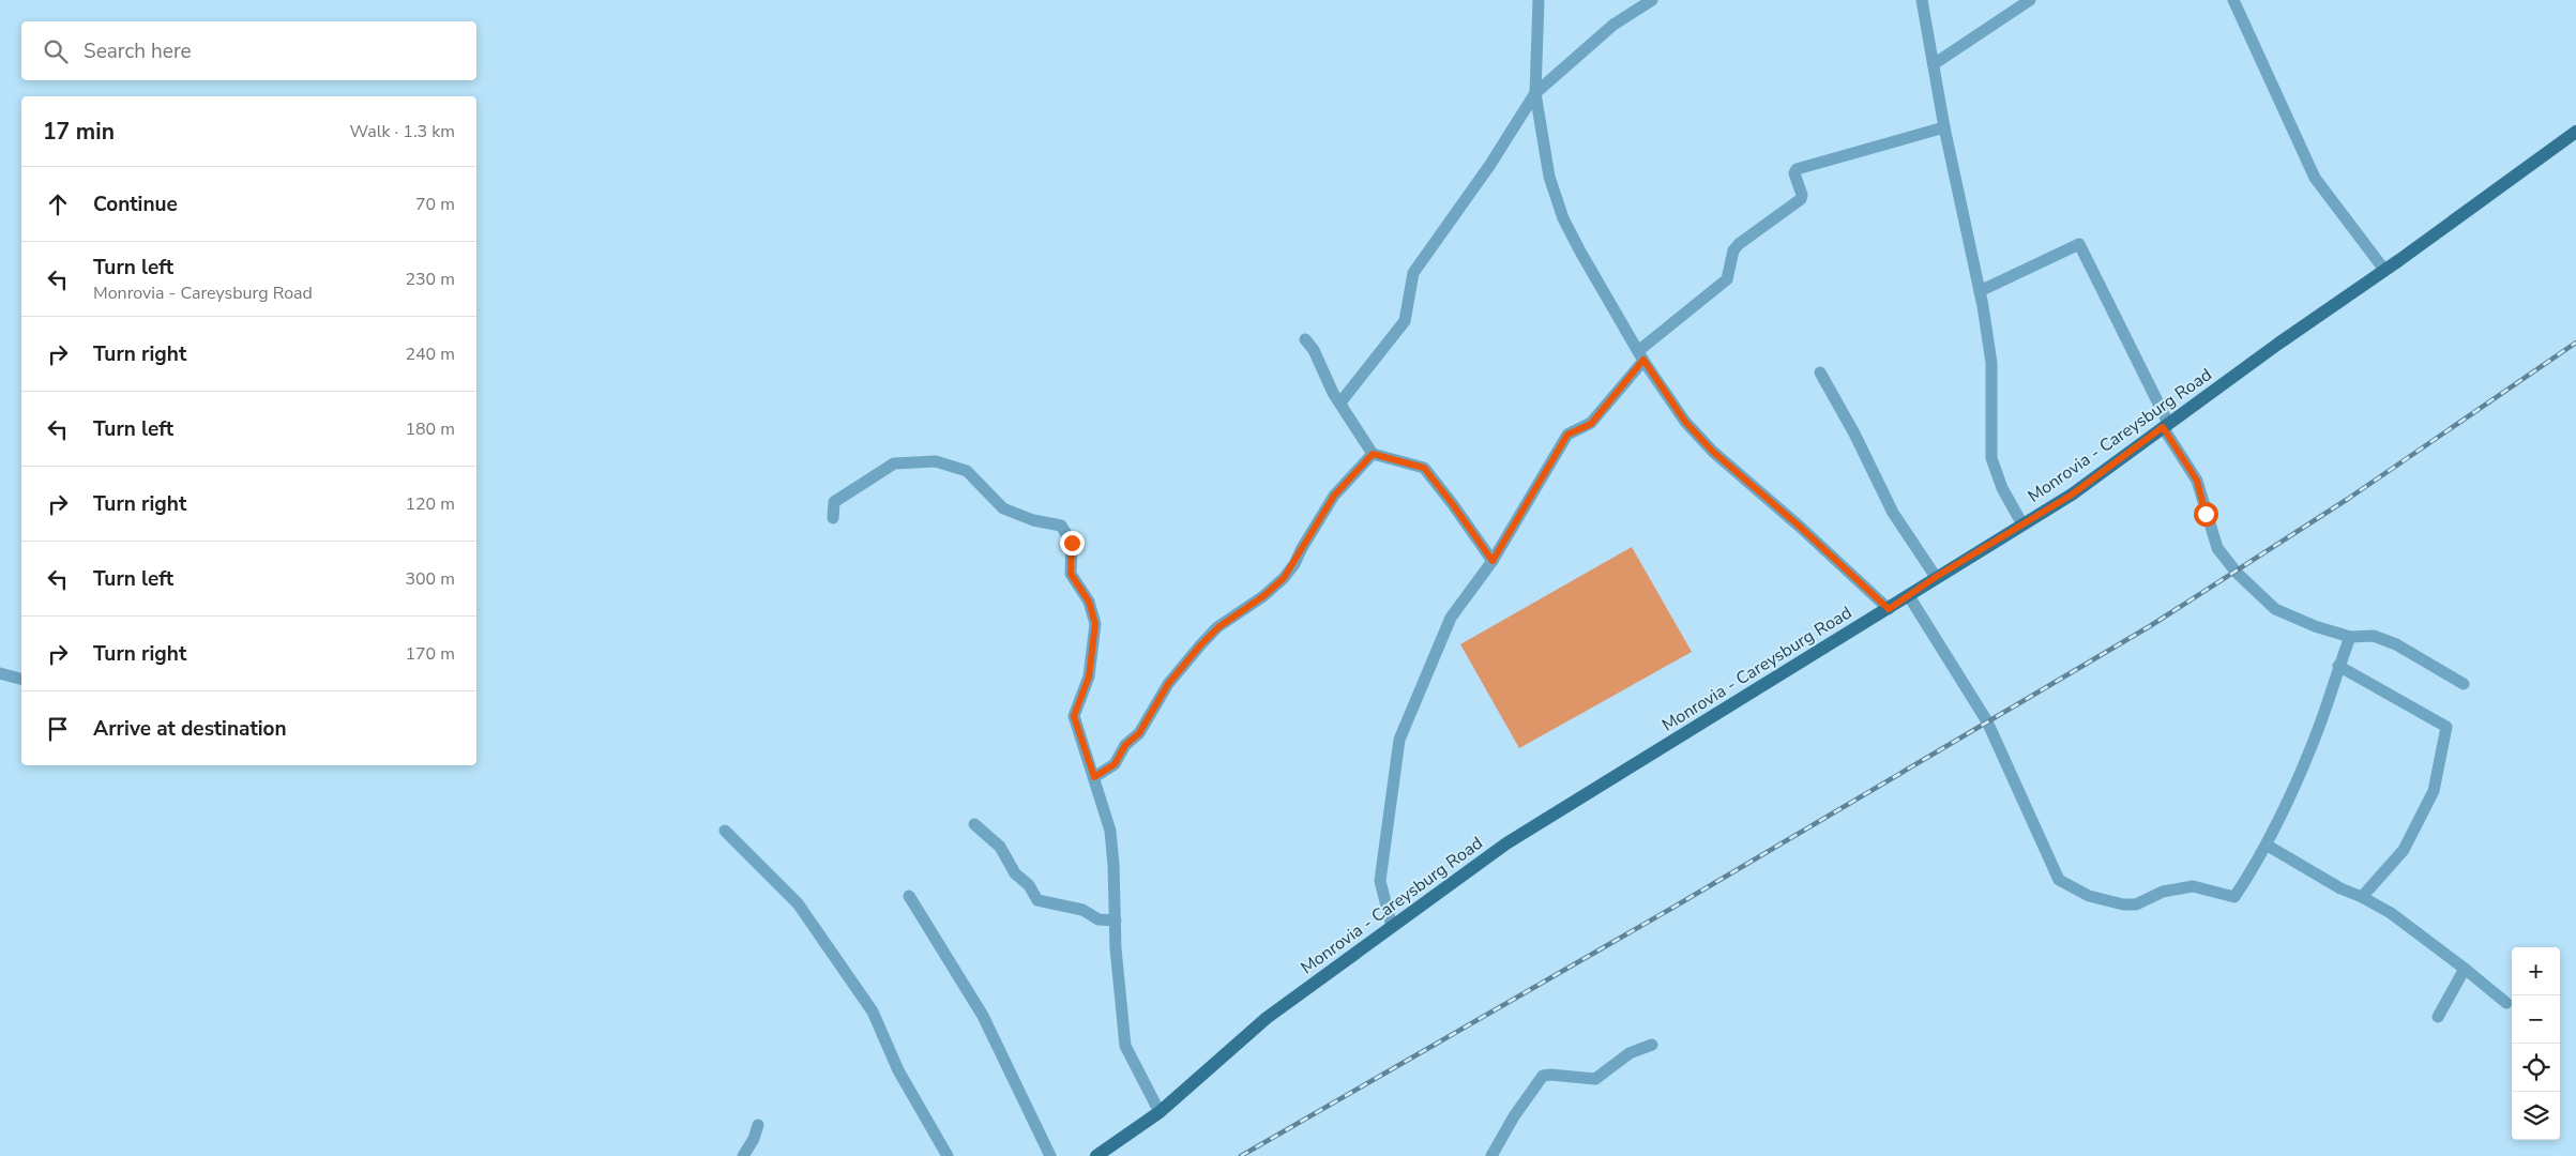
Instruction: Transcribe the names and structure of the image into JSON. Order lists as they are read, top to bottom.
{
  "streets": {
    "main road": ["Monrovia - Careysburg Road"]
  },
  "page": {
    "search": "Search here",
    "heading": ["17 min", "Walk · 1.3 km"],
    "list": [
      ["Continue", "70 m"],
      ["Turn left", "Monrovia - Careysburg Road", "230 m"],
      ["Turn right", "240 m"],
      ["Turn left", "180 m"],
      ["Turn right", "120 m"],
      ["Turn left", "300 m"],
      ["Turn right", "170 m"],
      "Arrive at destination"
    ],
    "map_buttons": ["+", "−"]
  }
}
